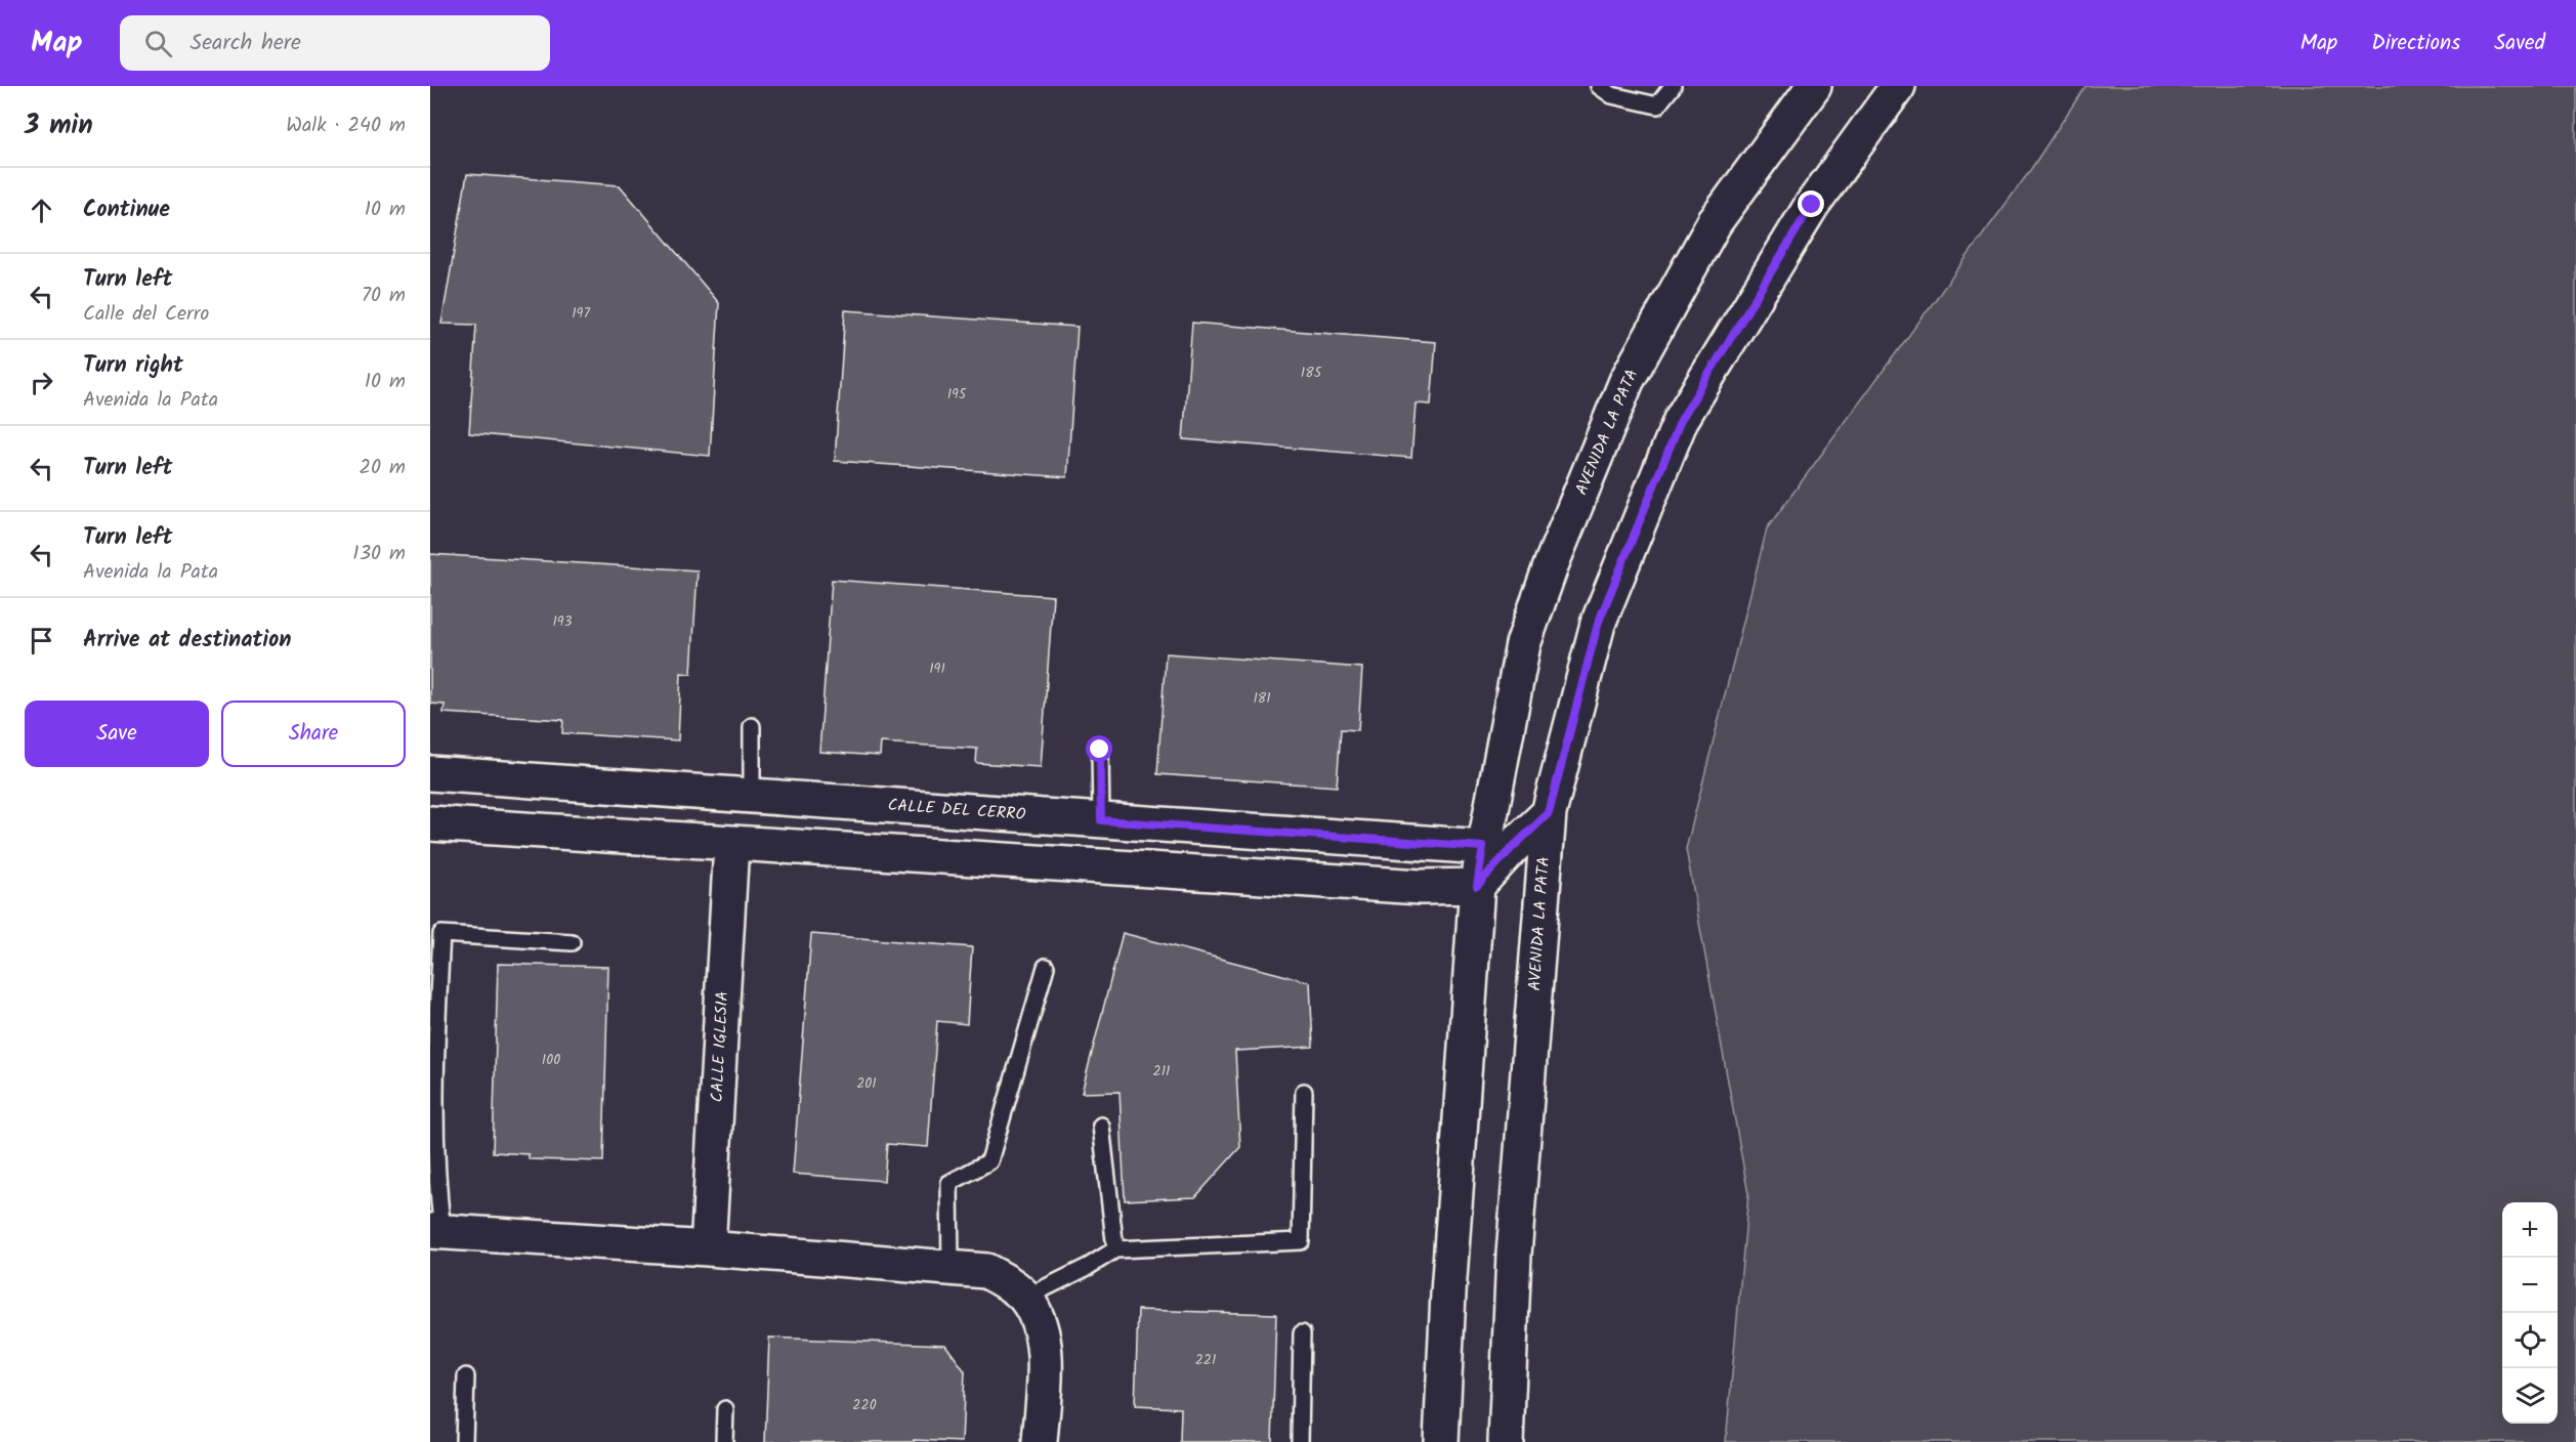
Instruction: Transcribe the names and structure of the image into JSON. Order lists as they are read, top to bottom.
{
  "streets": {
    "main road": ["AVENIDA LA PATA", "CALLE DEL CERRO", "CALLE IGLESIA"]
  },
  "crossings": [
    ["AVENIDA LA PATA", "CALLE DEL CERRO"]
  ],
  "house_numbers": [
    "197",
    "185",
    "195",
    "193",
    "191",
    "181",
    "100",
    "211",
    "201",
    "221",
    "220"
  ],
  "page": {
    "header": "Map",
    "search": "Search here",
    "nav": ["Map", "Directions", "Saved"],
    "heading": ["3 min", "Walk · 240 m"],
    "list": [
      ["Continue", "10 m"],
      ["Turn left", "Calle del Cerro", "70 m"],
      ["Turn right", "Avenida la Pata", "10 m"],
      ["Turn left", "20 m"],
      ["Turn left", "Avenida la Pata", "130 m"],
      "Arrive at destination"
    ],
    "buttons": ["Save", "Share"],
    "map_buttons": ["+", "−"]
  }
}
